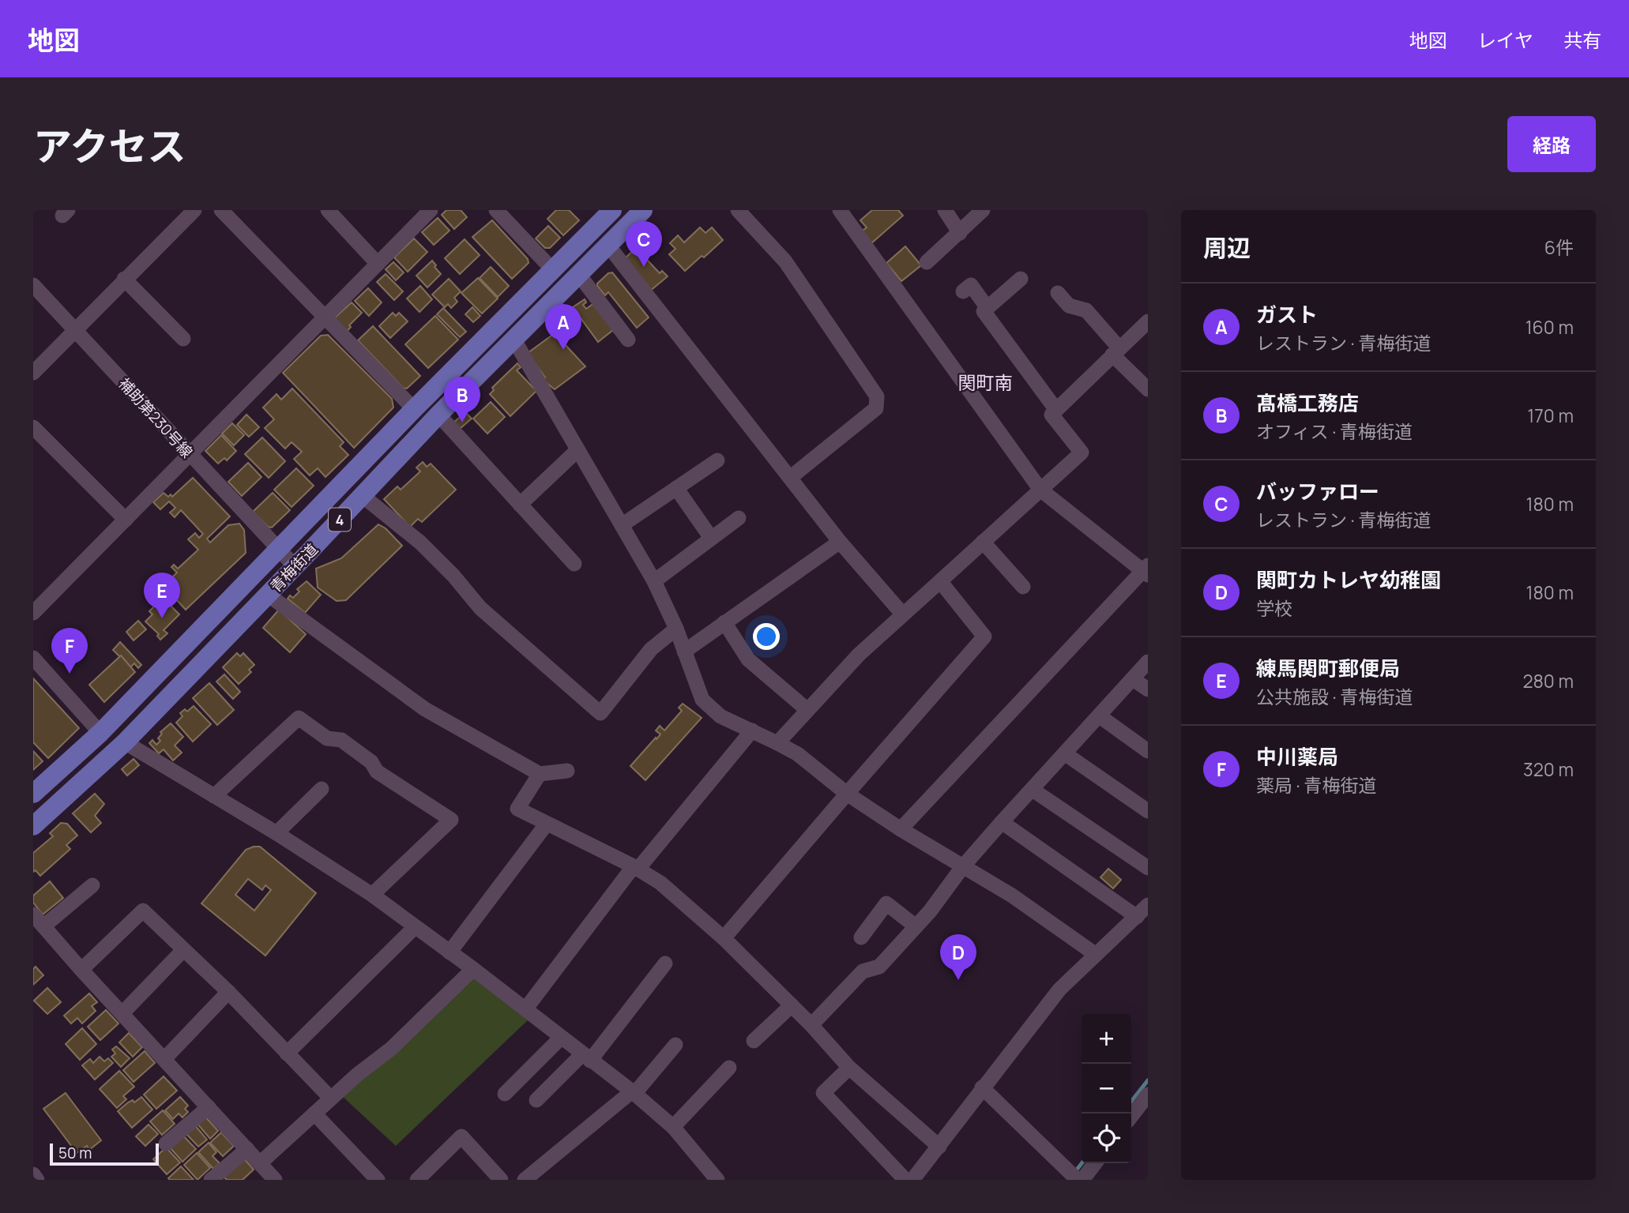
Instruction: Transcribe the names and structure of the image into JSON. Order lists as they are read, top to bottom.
{
  "streets": {
    "main road": ["4", "青梅街道"],
    "street": ["補助第230号線"]
  },
  "crossings": [
    ["補助第230号線", "青梅街道"]
  ],
  "districts": ["関町南"],
  "scale_bar": "50 m",
  "page": {
    "header": "地図",
    "nav": ["地図", "レイヤ", "共有"],
    "title": "アクセス",
    "buttons": "経路",
    "heading": ["周辺", "6件"],
    "pins": [
      "C",
      "A",
      "B",
      "E",
      "F",
      "D"
    ],
    "list": [
      {
        "mark": "A",
        "name": "ガスト",
        "note": "レストラン · 青梅街道",
        "value": "160 m"
      },
      {
        "mark": "B",
        "name": "髙橋工務店",
        "note": "オフィス · 青梅街道",
        "value": "170 m"
      },
      {
        "mark": "C",
        "name": "バッファロー",
        "note": "レストラン · 青梅街道",
        "value": "180 m"
      },
      {
        "mark": "D",
        "name": "関町カトレヤ幼稚園",
        "note": "学校",
        "value": "180 m"
      },
      {
        "mark": "E",
        "name": "練馬関町郵便局",
        "note": "公共施設 · 青梅街道",
        "value": "280 m"
      },
      {
        "mark": "F",
        "name": "中川薬局",
        "note": "薬局 · 青梅街道",
        "value": "320 m"
      }
    ],
    "map_buttons": ["+", "−"],
    "scale": "50 m"
  }
}
